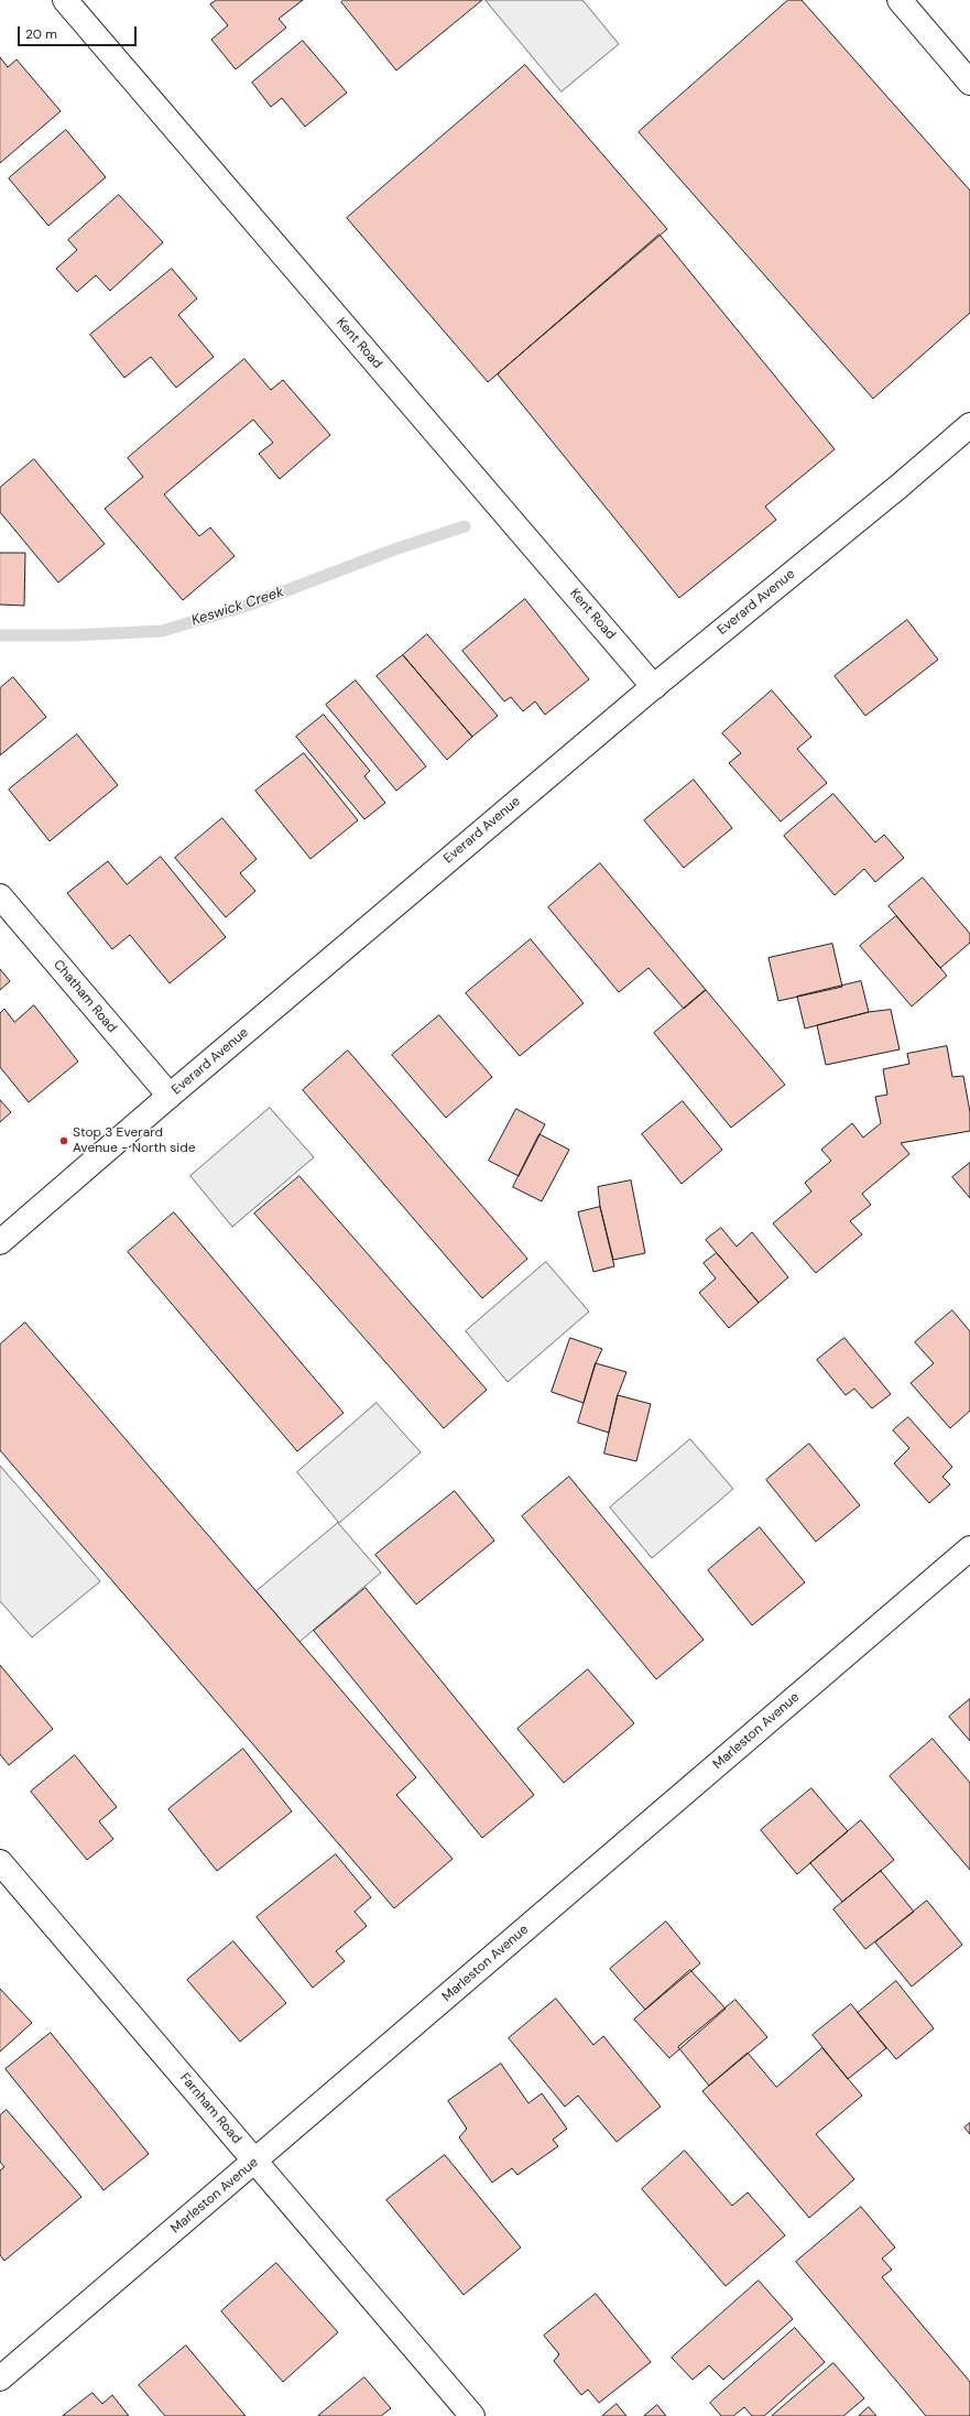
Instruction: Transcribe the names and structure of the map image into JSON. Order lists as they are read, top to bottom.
{
  "streets": {
    "street": [
      "Kent Road",
      "Everard Avenue",
      "Chatham Road",
      "Marleston Avenue",
      "Farnham Road"
    ]
  },
  "crossings": [
    ["Kent Road", "Everard Avenue"],
    ["Everard Avenue", "Chatham Road"],
    ["Marleston Avenue", "Farnham Road"]
  ],
  "water": ["Keswick Creek"],
  "places": ["Stop 3 Everard Avenue - North side"],
  "scale_bar": "20 m"
}
